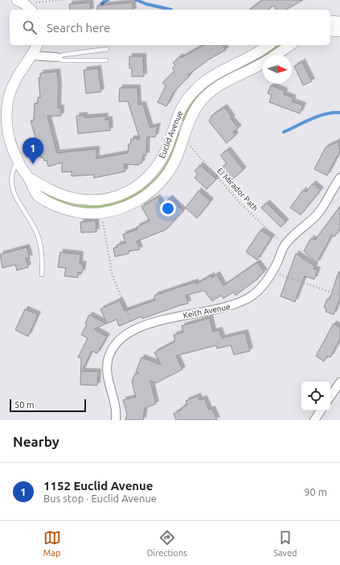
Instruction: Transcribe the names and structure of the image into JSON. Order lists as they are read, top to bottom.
{
  "streets": {
    "street": ["Euclid Avenue", "Keith Avenue"],
    "path": ["El Mirador Path"]
  },
  "crossings": [
    ["Euclid Avenue", "El Mirador Path"],
    ["El Mirador Path", "Keith Avenue"]
  ],
  "scale_bar": "50 m",
  "north": "right",
  "page": {
    "search": "Search here",
    "pins": "1",
    "scale": "50 m",
    "heading": "Nearby",
    "list": [
      {
        "mark": "1",
        "name": "1152 Euclid Avenue",
        "note": "Bus stop · Euclid Avenue",
        "value": "90 m"
      }
    ],
    "nav": ["Map", "Directions", "Saved"]
  }
}
